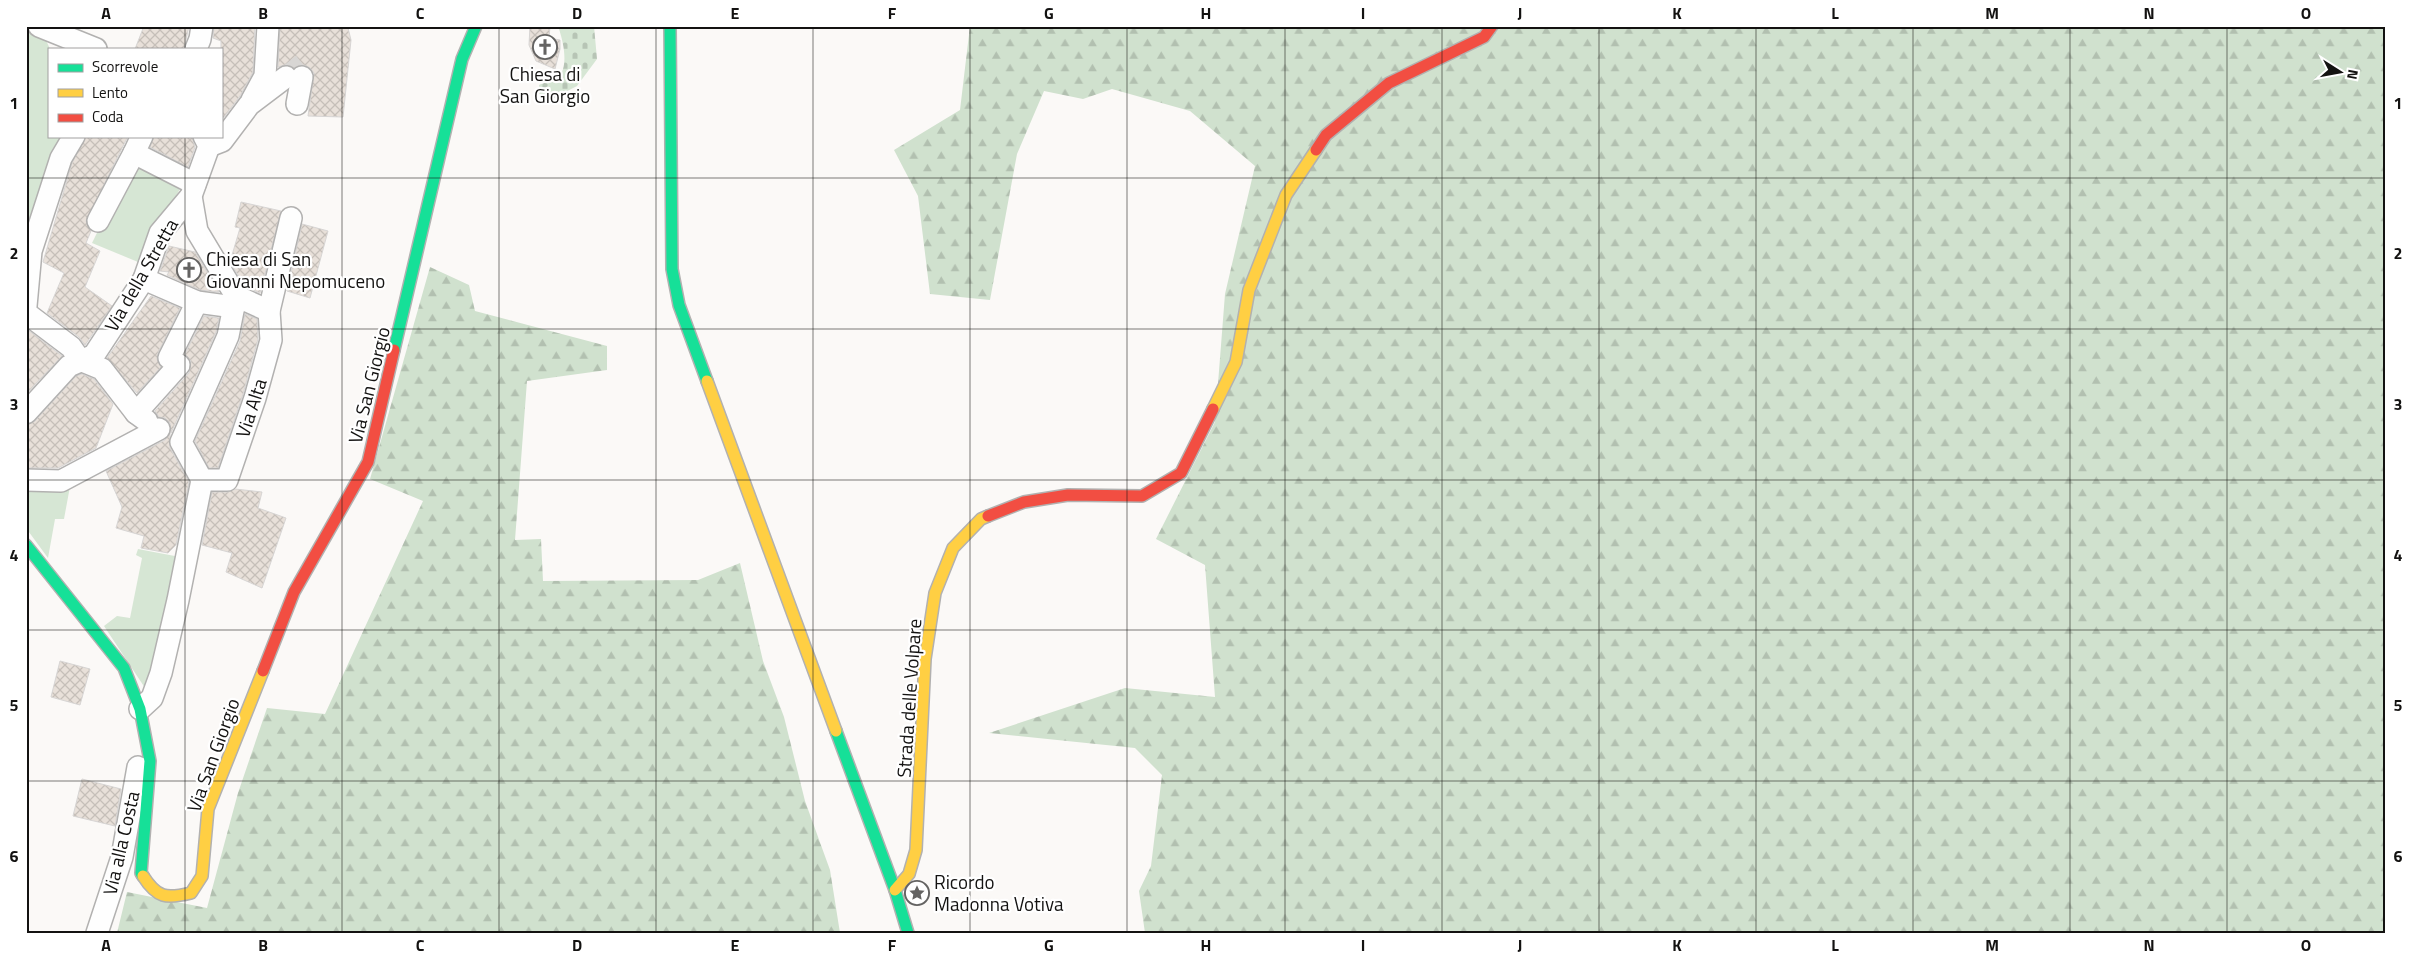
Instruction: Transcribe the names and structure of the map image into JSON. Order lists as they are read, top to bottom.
{
  "streets": {
    "street": [
      "Via della Stretta",
      "Via San Giorgio",
      "Via Alta",
      "Strada delle Volpare",
      "Via alla Costa"
    ]
  },
  "crossings": [
    ["Via San Giorgio", "Via alla Costa"]
  ],
  "places": {
    "church": ["Chiesa di San Giorgio", "Chiesa di San Giovanni Nepomuceno"],
    "place": ["Ricordo Madonna Votiva"]
  },
  "legend": ["Scorrevole", "Lento", "Coda"],
  "north": "right",
  "grid": {
    "columns": [
      "A",
      "B",
      "C",
      "D",
      "E",
      "F",
      "G",
      "H",
      "I",
      "J",
      "K",
      "L",
      "M",
      "N",
      "O"
    ],
    "rows": [
      "1",
      "2",
      "3",
      "4",
      "5",
      "6"
    ]
  }
}
